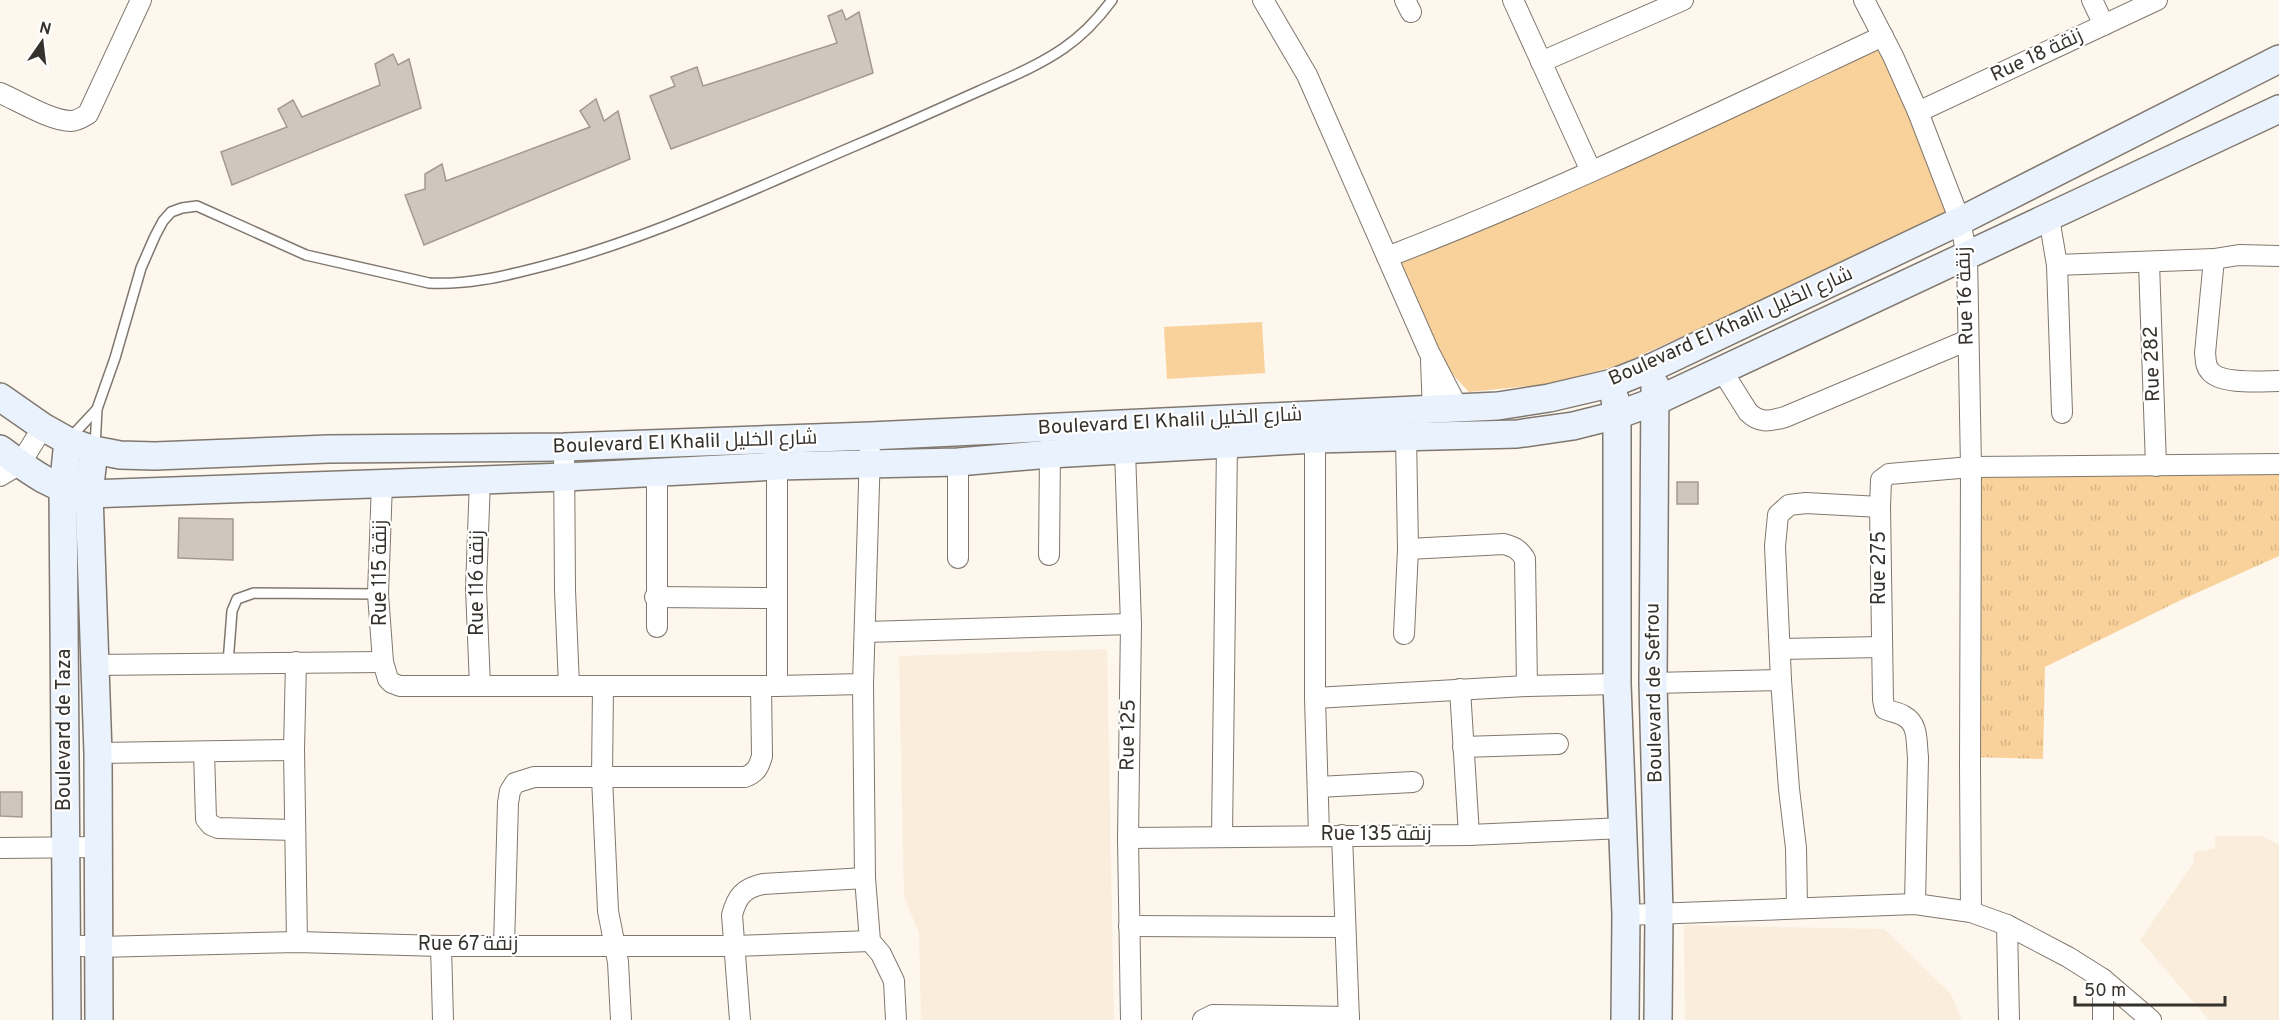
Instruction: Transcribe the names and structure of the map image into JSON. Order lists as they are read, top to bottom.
{
  "streets": {
    "street": [
      "Rue 18 زنقة",
      "Rue 16 زنقة",
      "Boulevard El Khalil شارع الخليل",
      "Rue 282",
      "Rue 275",
      "Rue 115 زنقة",
      "Rue 116 زنقة",
      "Boulevard de Sefrou",
      "Boulevard de Taza",
      "Rue 125",
      "Rue 135 زنقة",
      "Rue 67 زنقة"
    ]
  },
  "crossings": [
    ["Rue 18 زنقة", "Rue 16 زنقة"],
    ["Rue 16 زنقة", "Boulevard El Khalil شارع الخليل"],
    ["Rue 16 زنقة", "Rue 275"],
    ["Boulevard El Khalil شارع الخليل", "Rue 115 زنقة"],
    ["Boulevard El Khalil شارع الخليل", "Rue 116 زنقة"],
    ["Boulevard El Khalil شارع الخليل", "Boulevard de Sefrou"],
    ["Boulevard El Khalil شارع الخليل", "Boulevard de Taza"],
    ["Boulevard El Khalil شارع الخليل", "Rue 125"],
    ["Boulevard de Sefrou", "Rue 135 زنقة"],
    ["Boulevard de Taza", "Rue 67 زنقة"],
    ["Rue 125", "Rue 135 زنقة"]
  ],
  "scale_bar": "50 m",
  "north": "top"
}
